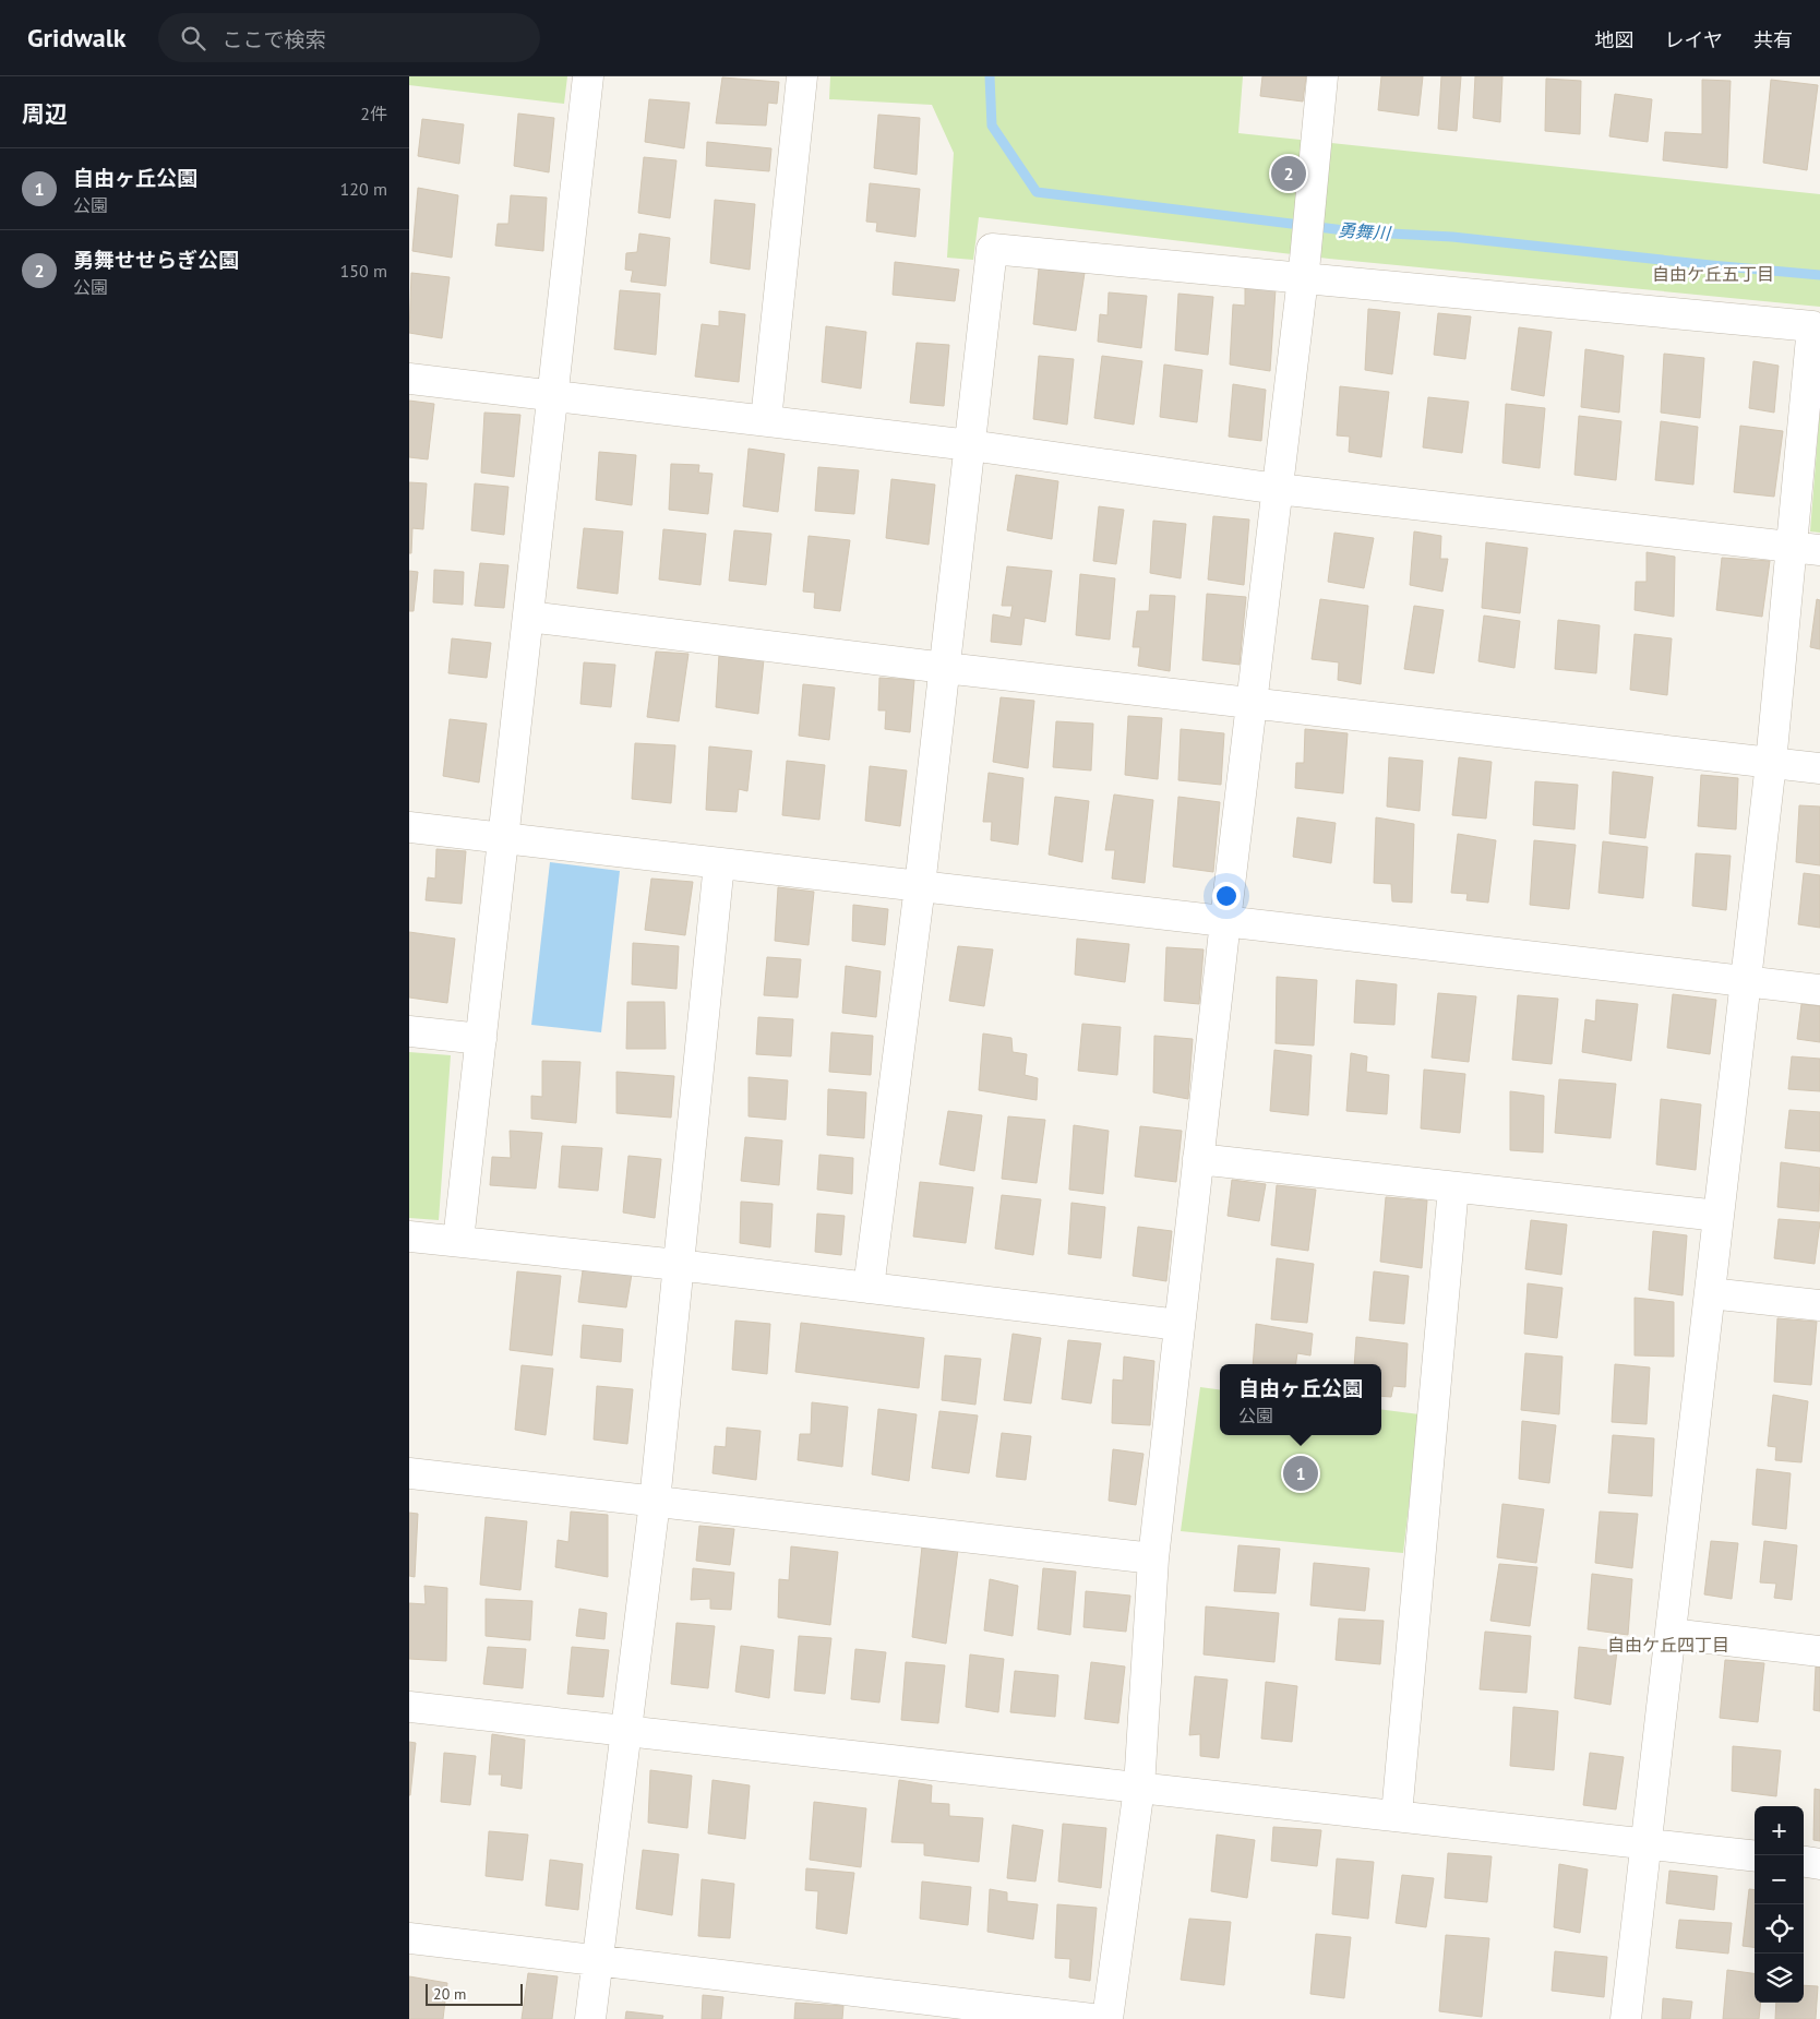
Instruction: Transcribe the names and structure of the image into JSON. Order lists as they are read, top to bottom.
{
  "districts": ["自由ケ丘五丁目", "自由ケ丘四丁目"],
  "water": ["勇舞川"],
  "scale_bar": "20 m",
  "page": {
    "header": "Gridwalk",
    "search": "ここで検索",
    "nav": ["地図", "レイヤ", "共有"],
    "heading": ["周辺", "2件"],
    "list": [
      {
        "mark": "1",
        "name": "自由ヶ丘公園",
        "note": "公園",
        "value": "120 m"
      },
      {
        "mark": "2",
        "name": "勇舞せせらぎ公園",
        "note": "公園",
        "value": "150 m"
      }
    ],
    "pins": ["2", "1"],
    "popup": ["自由ヶ丘公園", "公園"],
    "map_buttons": ["+", "−"],
    "scale": "20 m"
  }
}
